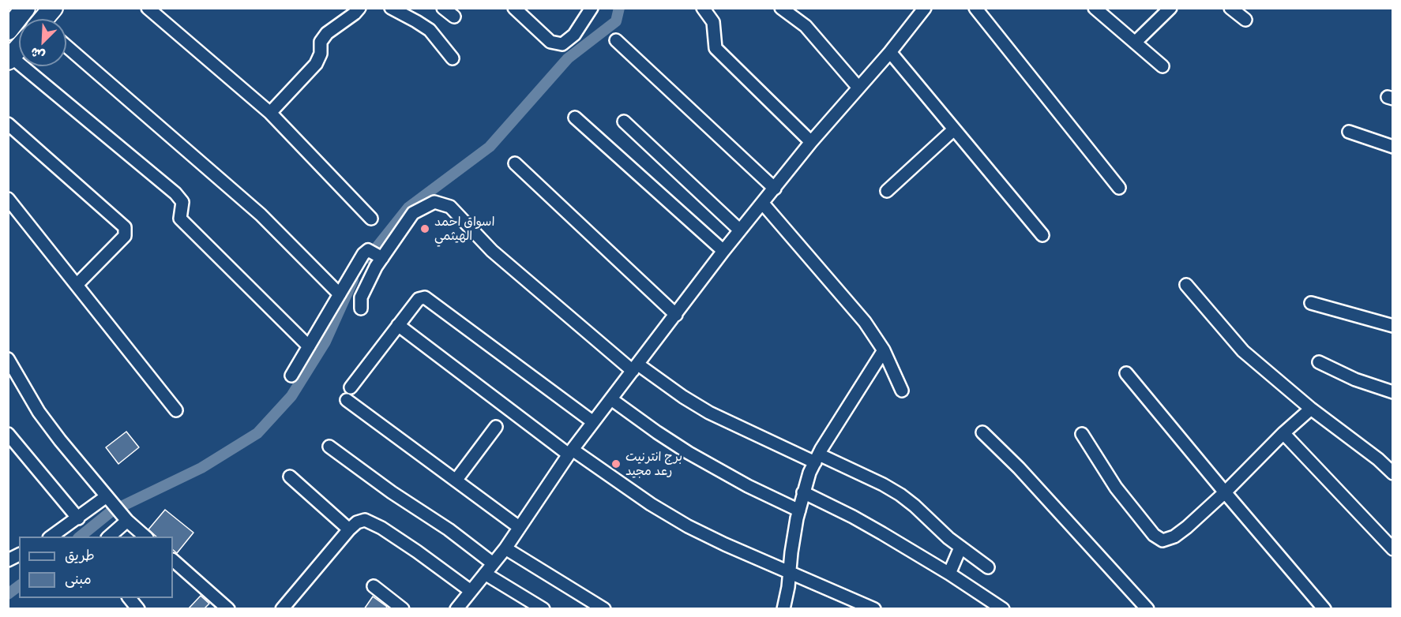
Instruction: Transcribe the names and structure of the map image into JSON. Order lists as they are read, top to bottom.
{
  "places": ["اسواق احمد الهيثمي", "برج انترنيت رعد مجيد"],
  "legend": ["طريق", "مبنى"],
  "north": "bottom left"
}
